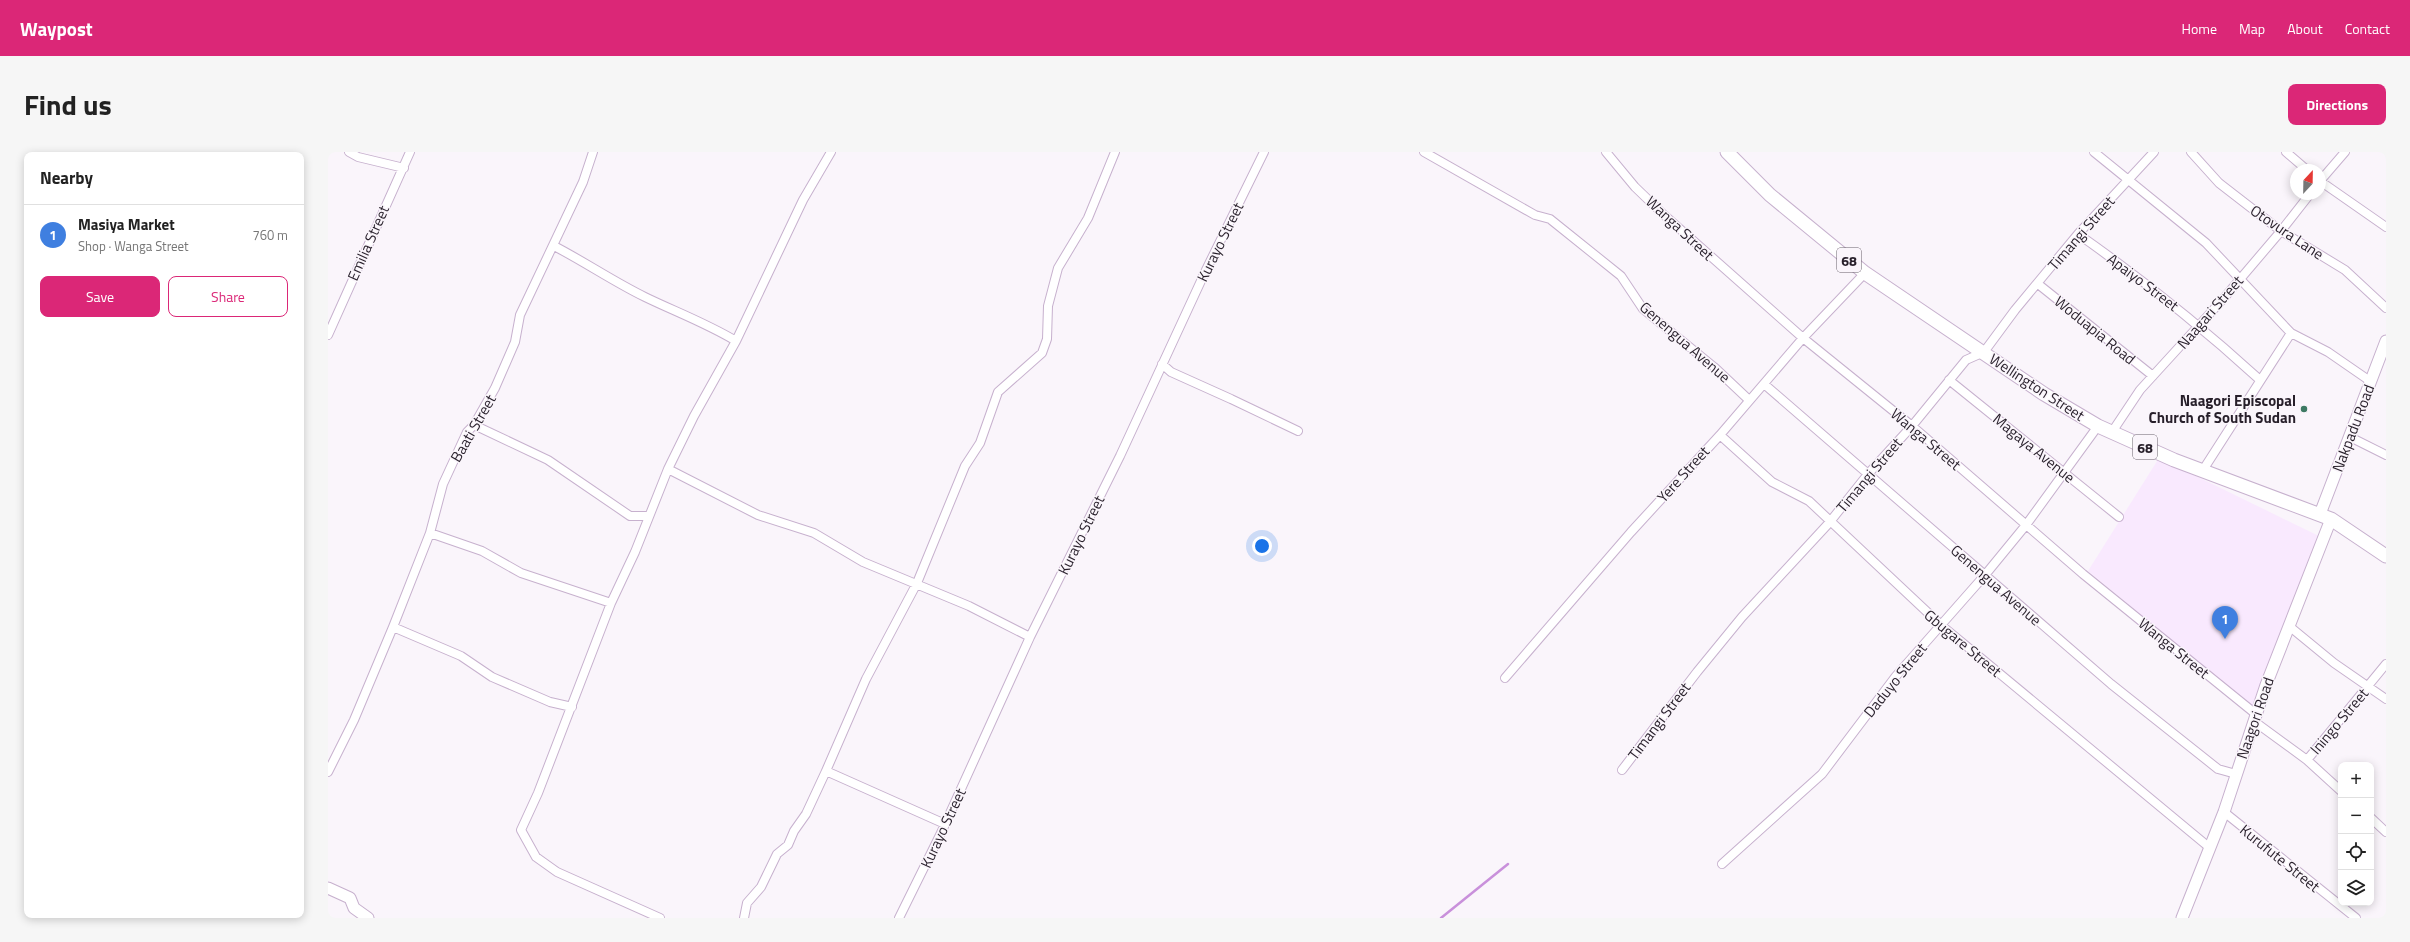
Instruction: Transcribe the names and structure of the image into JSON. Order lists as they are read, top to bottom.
{
  "streets": {
    "main road": ["68", "Wellington Street"],
    "street": [
      "Wanga Street",
      "Otovura Lane",
      "Timangi Street",
      "Kurayo Street",
      "Emilia Street",
      "Apaiyo Street",
      "Naagari Street",
      "Woduapia Road",
      "Genengua Avenue",
      "Baati Street",
      "Nakpadu Road",
      "Magaya Avenue",
      "Yere Street",
      "Gbugare Street",
      "Daduyo Street",
      "Naagori Road",
      "Iningo Street",
      "Kurufute Street"
    ]
  },
  "crossings": [
    ["Wanga Street", "Timangi Street"],
    ["Wanga Street", "Yere Street"],
    ["Wanga Street", "Daduyo Street"],
    ["Wanga Street", "Naagori Road"],
    ["Wanga Street", "Iningo Street"],
    ["Otovura Lane", "Naagari Street"],
    ["Timangi Street", "Apaiyo Street"],
    ["Timangi Street", "Woduapia Road"],
    ["Timangi Street", "Genengua Avenue"],
    ["Timangi Street", "Wellington Street"],
    ["Timangi Street", "Magaya Avenue"],
    ["Timangi Street", "Gbugare Street"],
    ["Apaiyo Street", "Naagari Street"],
    ["Naagari Street", "Woduapia Road"],
    ["Naagari Street", "Wellington Street"],
    ["Genengua Avenue", "Yere Street"],
    ["Genengua Avenue", "Daduyo Street"],
    ["Genengua Avenue", "Naagori Road"],
    ["Wellington Street", "Nakpadu Road"],
    ["Wellington Street", "Yere Street"],
    ["Wellington Street", "Daduyo Street"],
    ["Wellington Street", "Naagori Road"],
    ["Nakpadu Road", "Naagori Road"],
    ["Magaya Avenue", "Daduyo Street"],
    ["Yere Street", "Gbugare Street"],
    ["Gbugare Street", "Daduyo Street"],
    ["Gbugare Street", "Naagori Road"],
    ["Naagori Road", "Kurufute Street"]
  ],
  "places": ["Naagori Episcopal Church of South Sudan"],
  "north": "top",
  "page": {
    "header": "Waypost",
    "nav": [
      "Home",
      "Map",
      "About",
      "Contact"
    ],
    "title": "Find us",
    "buttons": [
      "Directions",
      ["Save", "Share"]
    ],
    "heading": "Nearby",
    "list": [
      {
        "mark": "1",
        "name": "Masiya Market",
        "note": "Shop · Wanga Street",
        "value": "760 m"
      }
    ],
    "pins": "1",
    "map_buttons": ["+", "−"]
  }
}
